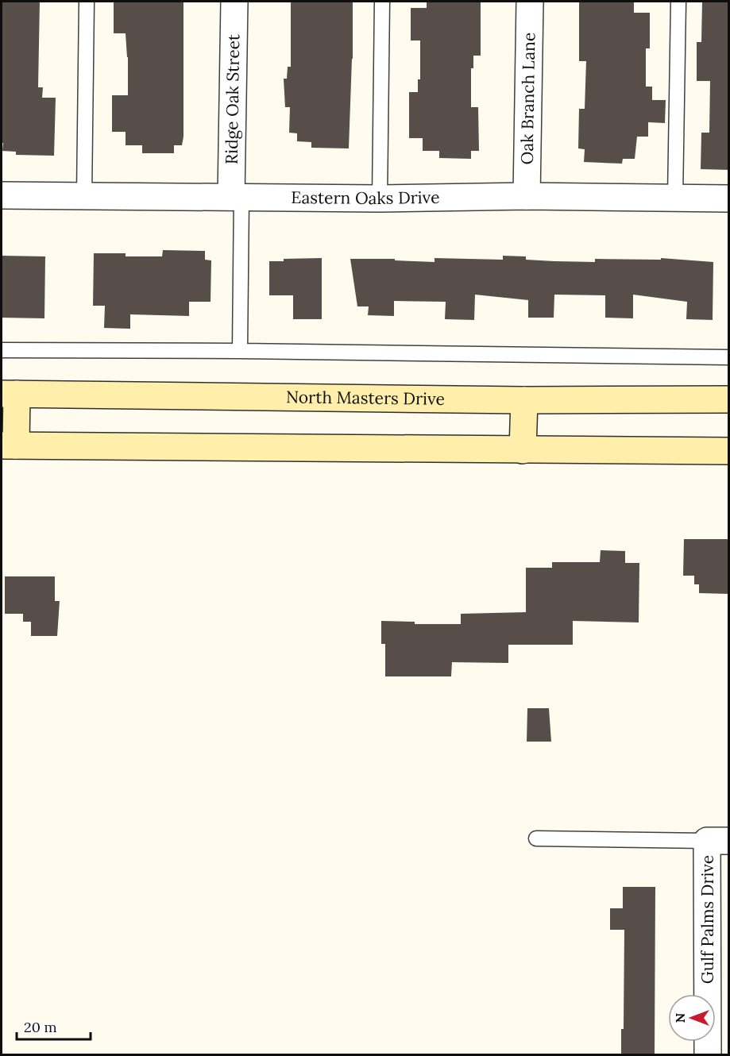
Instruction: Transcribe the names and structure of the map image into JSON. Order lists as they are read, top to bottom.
{
  "streets": {
    "main road": ["North Masters Drive"],
    "street": [
      "Oak Branch Lane",
      "Ridge Oak Street",
      "Eastern Oaks Drive",
      "Gulf Palms Drive"
    ]
  },
  "crossings": [
    ["Oak Branch Lane", "Eastern Oaks Drive"],
    ["Ridge Oak Street", "Eastern Oaks Drive"]
  ],
  "scale_bar": "20 m",
  "north": "left"
}
